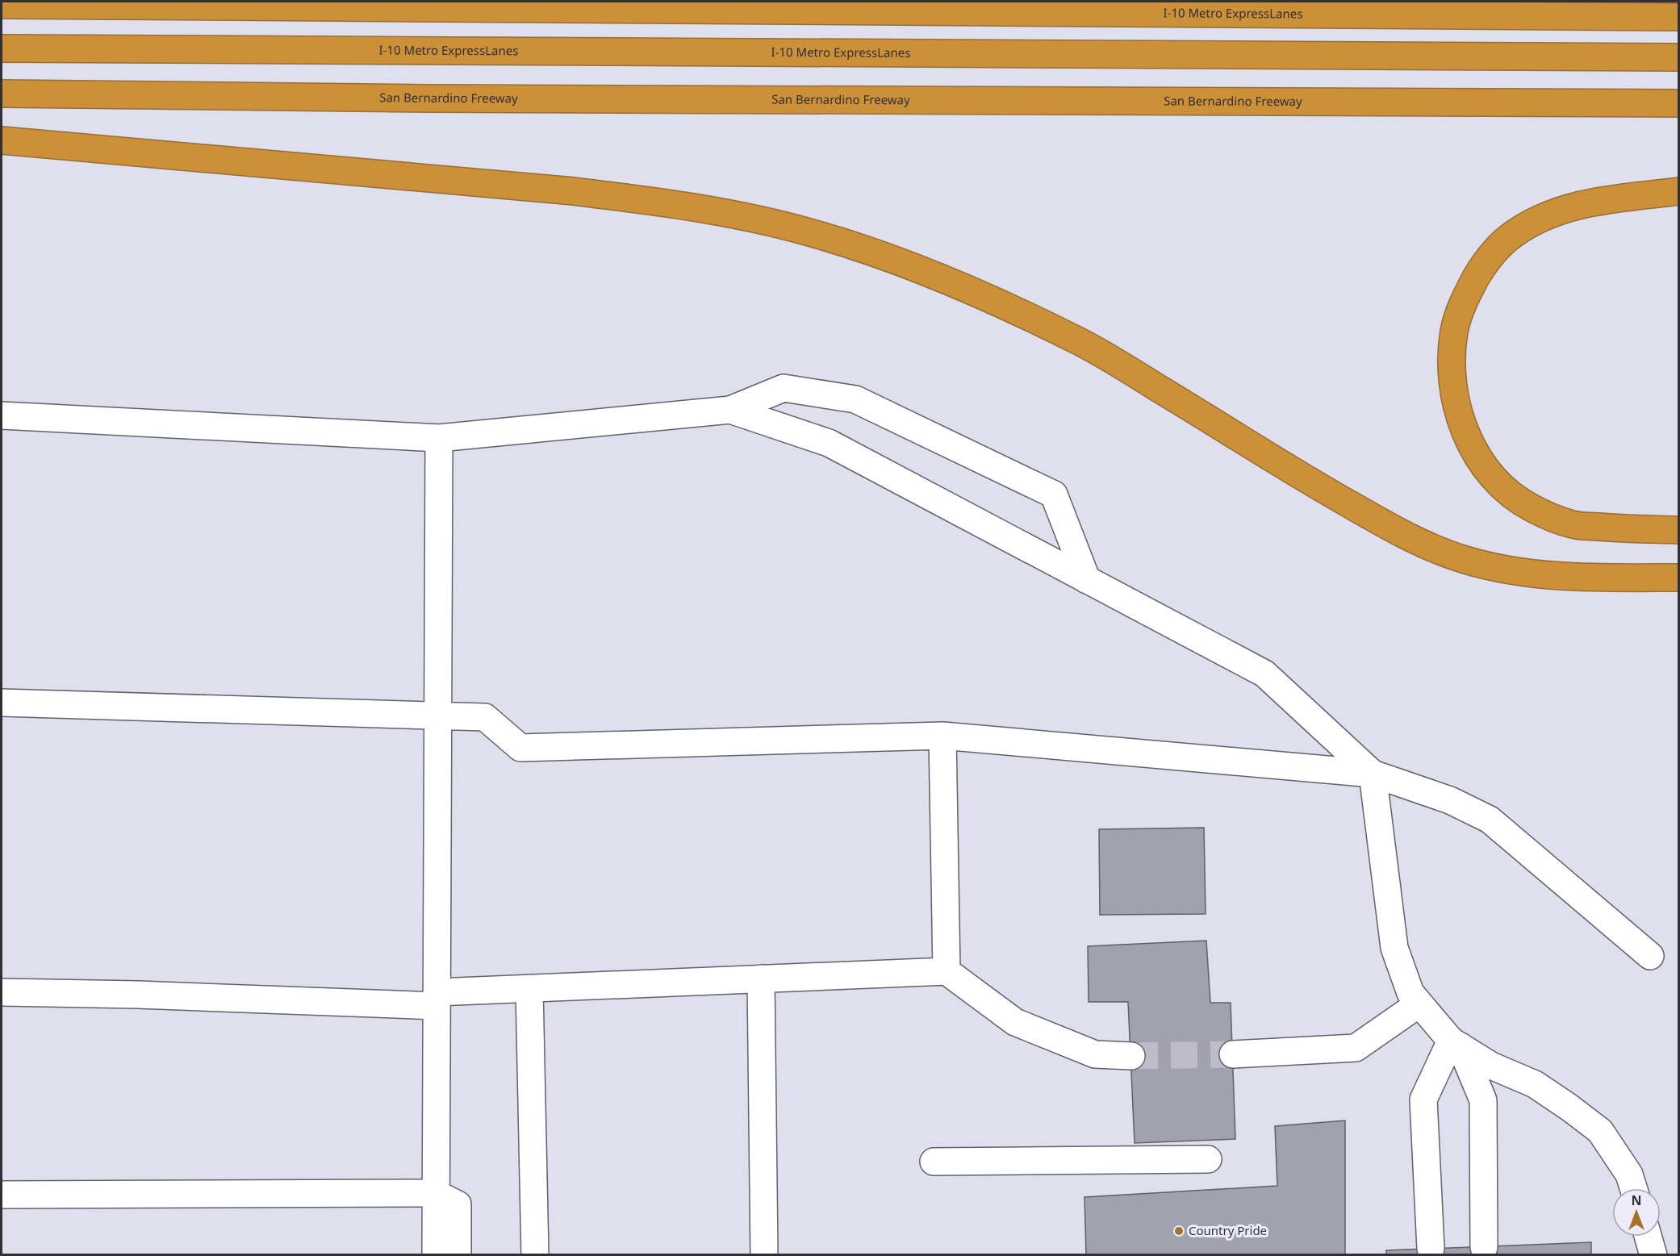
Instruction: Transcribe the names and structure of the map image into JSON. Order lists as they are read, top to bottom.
{
  "streets": {
    "highway": ["I-10 Metro ExpressLanes", "San Bernardino Freeway"]
  },
  "places": ["Country Pride"],
  "north": "top"
}
